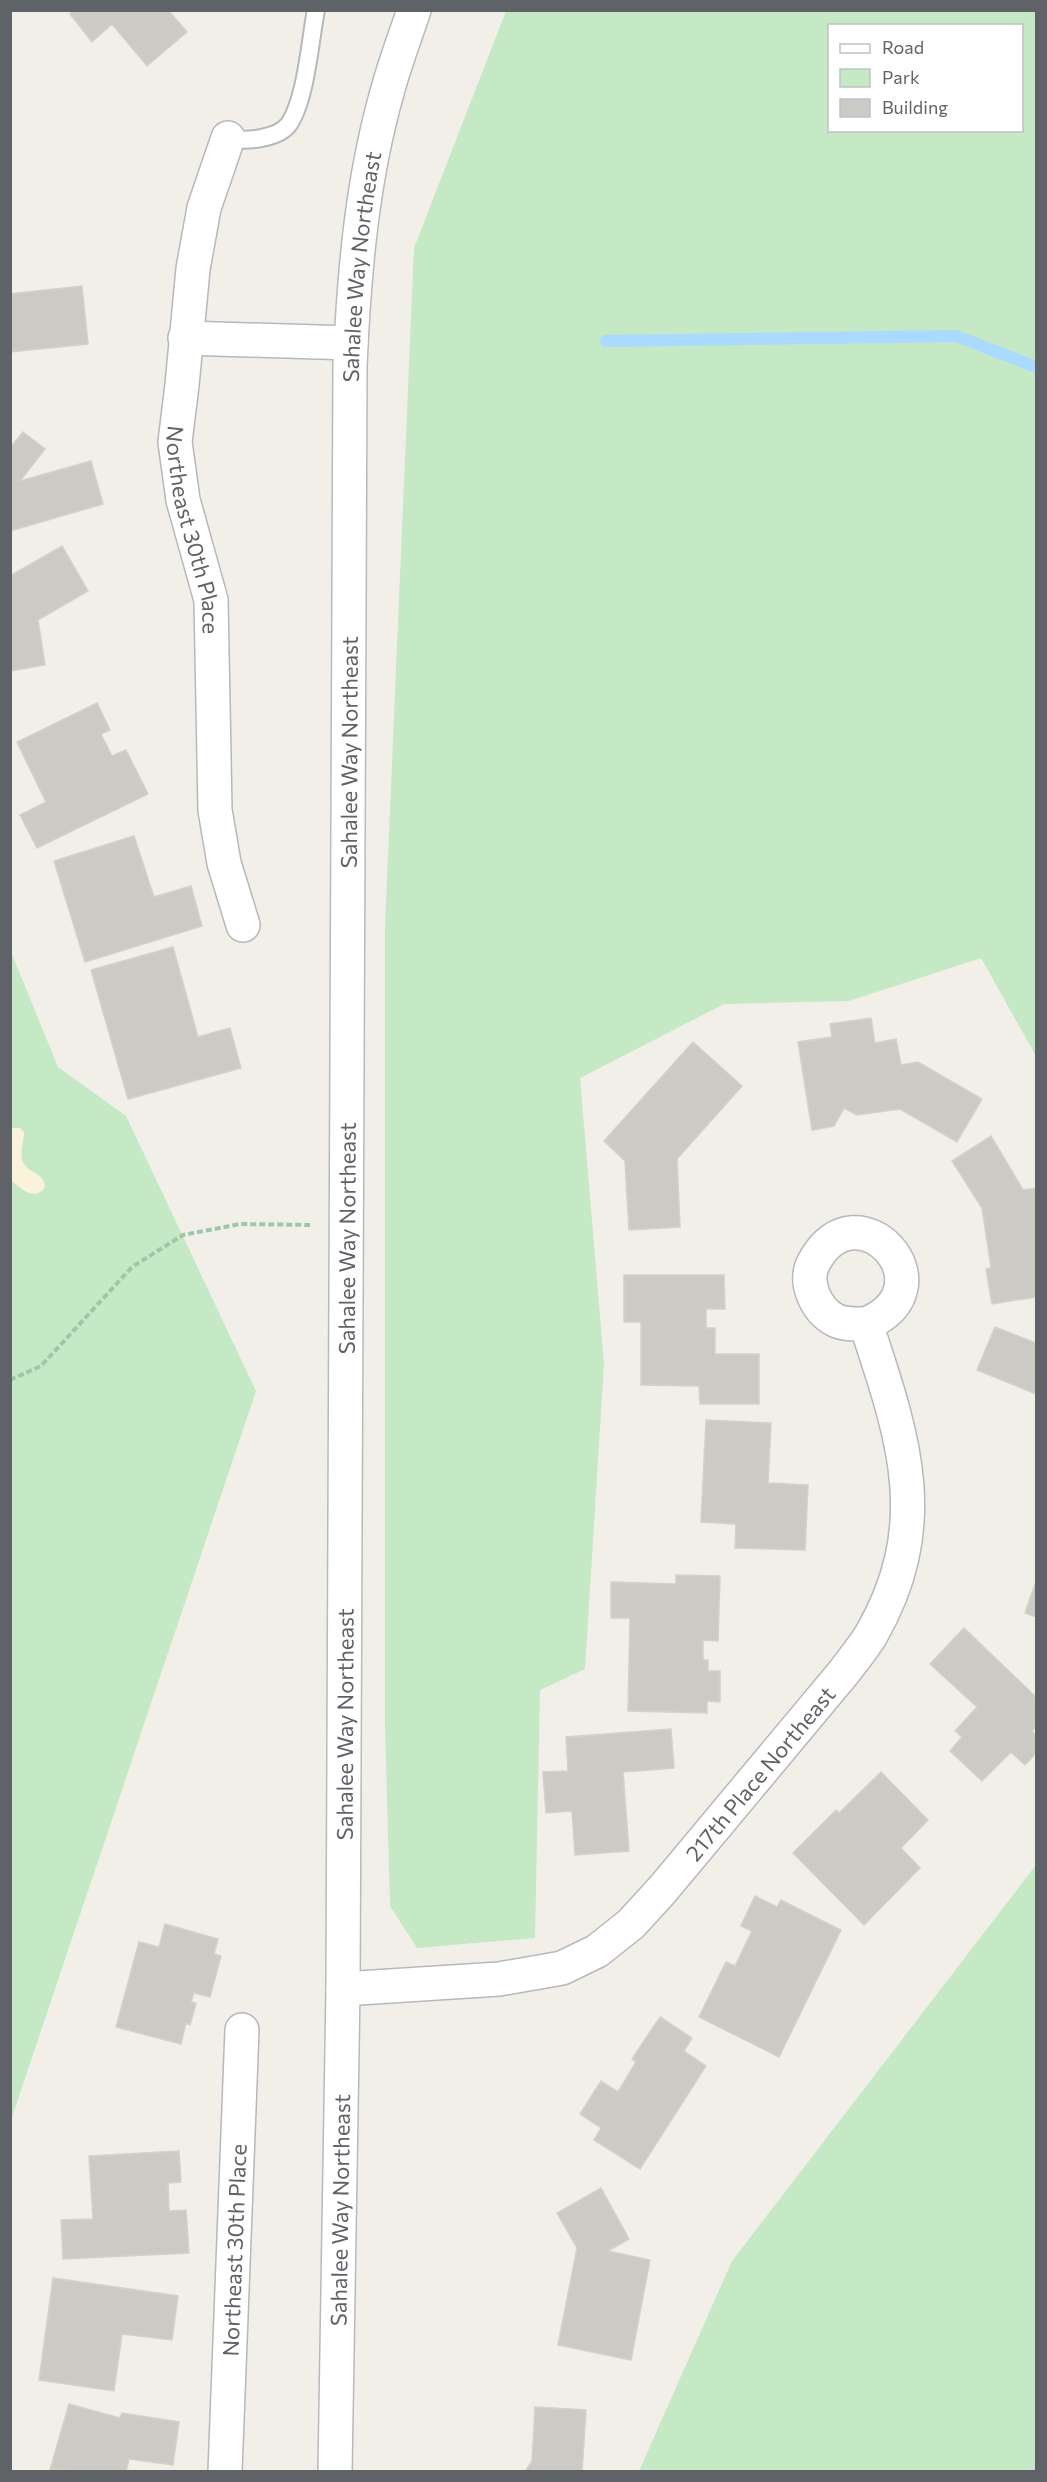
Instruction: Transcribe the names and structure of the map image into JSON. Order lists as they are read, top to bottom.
{
  "streets": {
    "main road": ["Sahalee Way Northeast", "Northeast 30th Place", "217th Place Northeast"]
  },
  "crossings": [
    ["Sahalee Way Northeast", "217th Place Northeast"]
  ],
  "legend": ["Road", "Park", "Building"]
}
